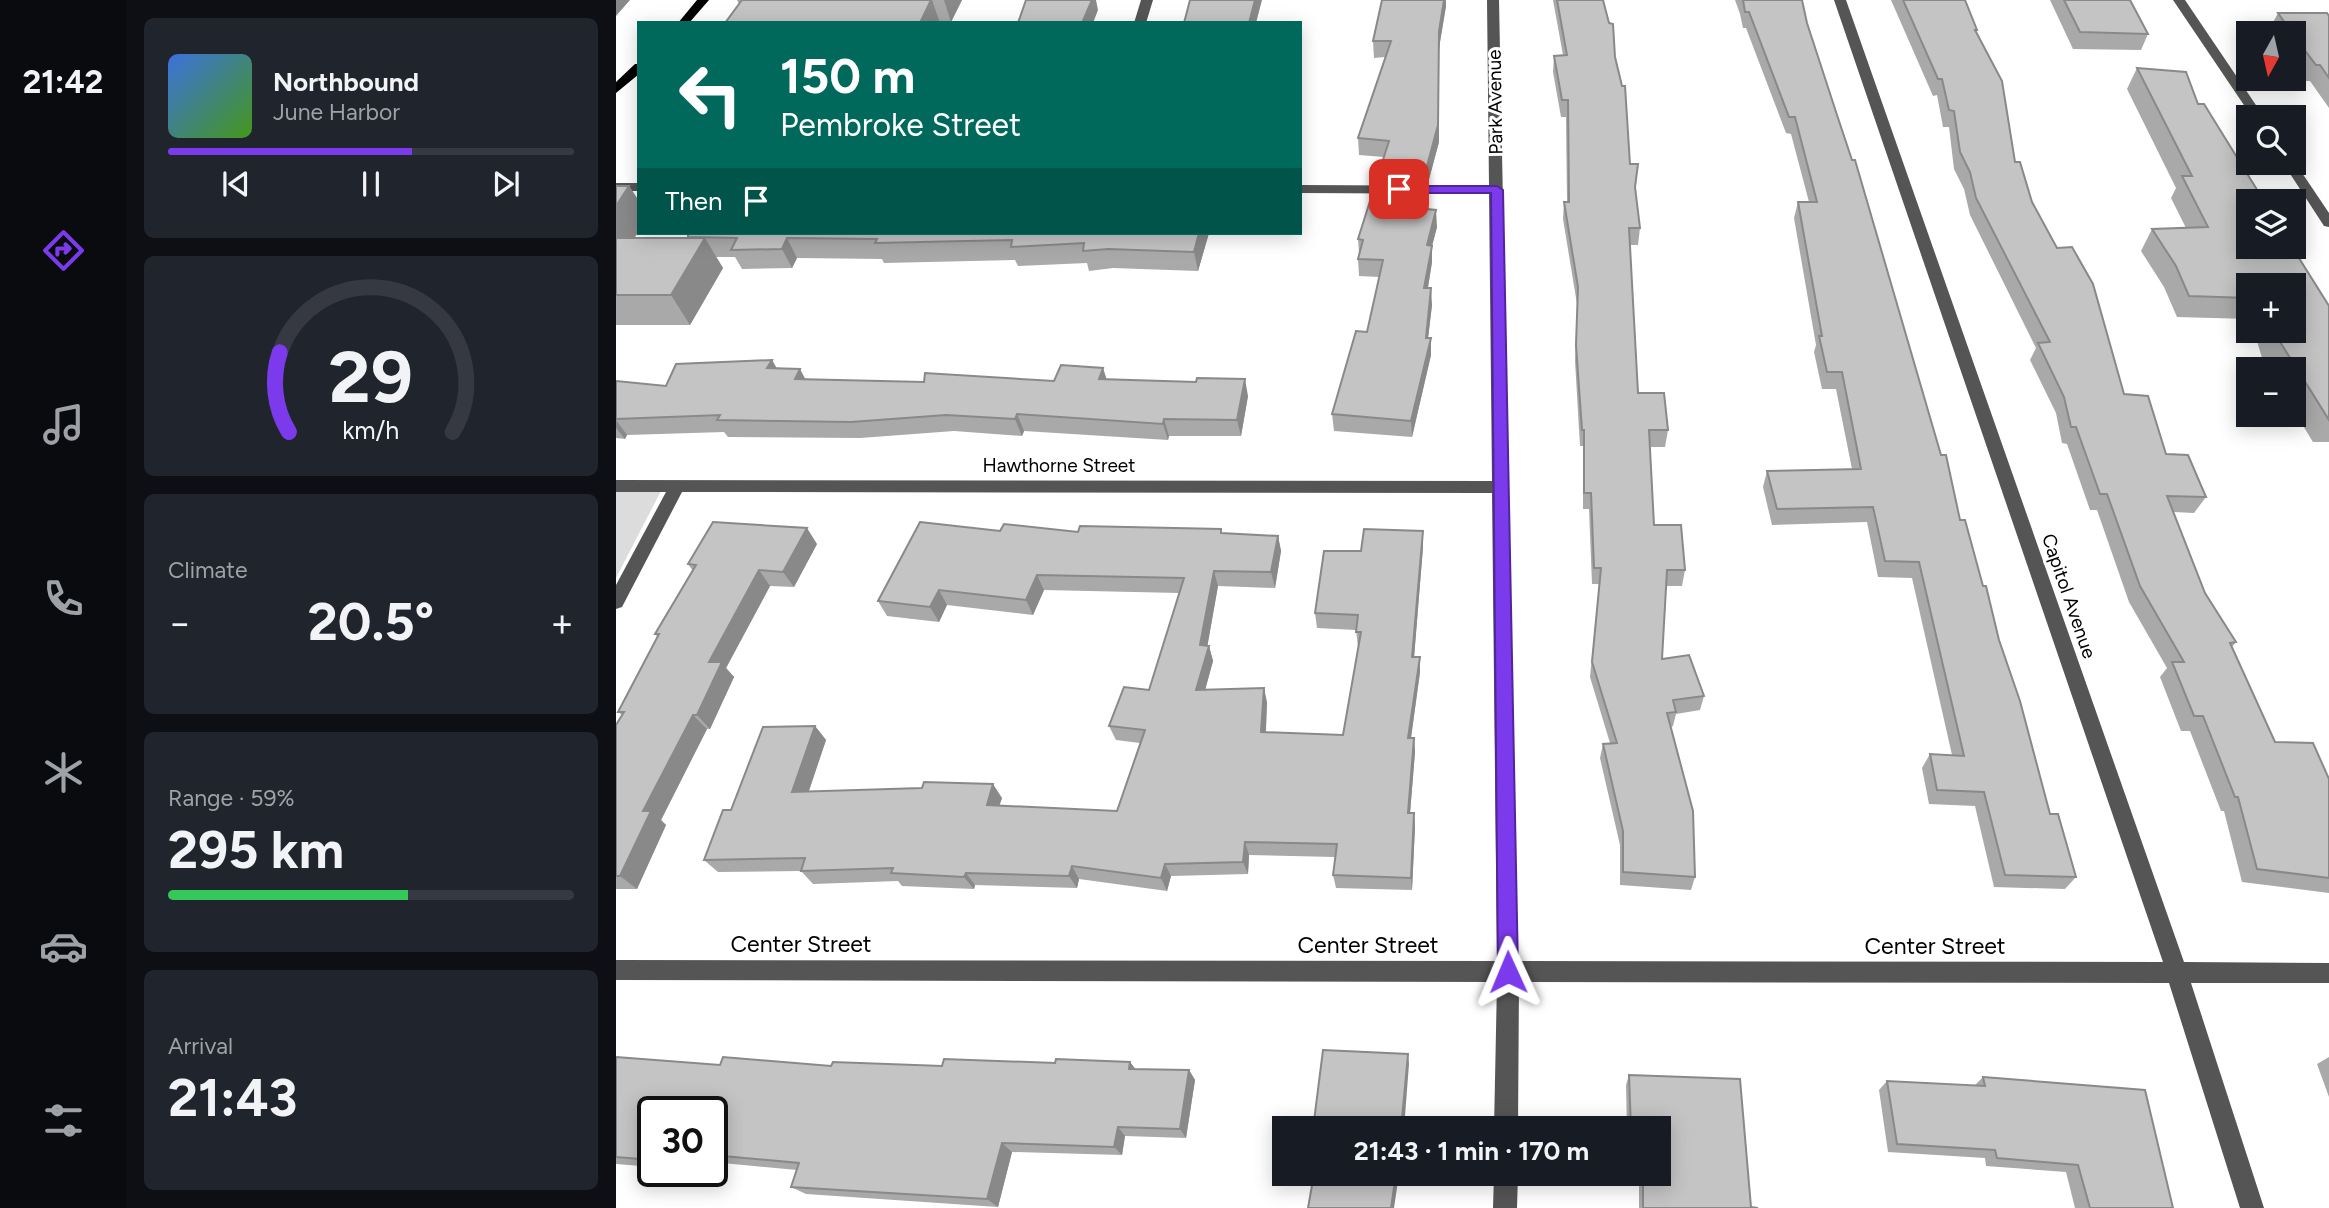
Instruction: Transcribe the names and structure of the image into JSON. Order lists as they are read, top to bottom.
{
  "streets": {
    "street": [
      "Park Avenue",
      "Hawthorne Street",
      "Capitol Avenue",
      "Center Street"
    ]
  },
  "crossings": [
    ["Park Avenue", "Hawthorne Street"],
    ["Park Avenue", "Center Street"],
    ["Capitol Avenue", "Center Street"]
  ],
  "north": "bottom",
  "page": {
    "tabs": "21:42",
    "map_buttons": ["+", "−"],
    "turn": ["150 m", "Pembroke Street"],
    "song": ["Northbound", "June Harbor"],
    "then": "Then",
    "tile": [
      "Climate",
      ["Range · 59%", "295 km"],
      ["Arrival", "21:43"]
    ],
    "heat": ["−", "20.5°", "+"],
    "limit": "30",
    "trip": "21:43 · 1 min · 170 m",
    "gauge": ["29", "km/h"]
  }
}
